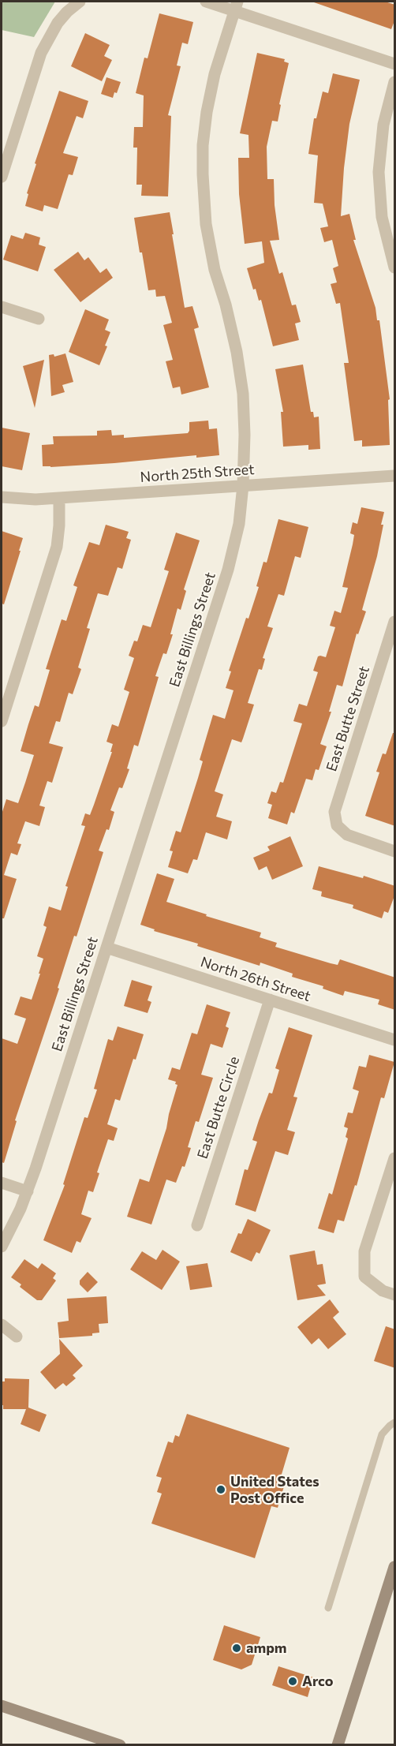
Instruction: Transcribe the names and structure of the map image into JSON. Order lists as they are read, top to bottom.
{
  "streets": {
    "street": [
      "North 25th Street",
      "East Billings Street",
      "East Butte Street",
      "North 26th Street",
      "East Butte Circle"
    ]
  },
  "crossings": [
    ["North 25th Street", "East Billings Street"],
    ["East Billings Street", "North 26th Street"],
    ["North 26th Street", "East Butte Circle"]
  ],
  "places": ["United States Post Office", "ampm", "Arco"]
}
